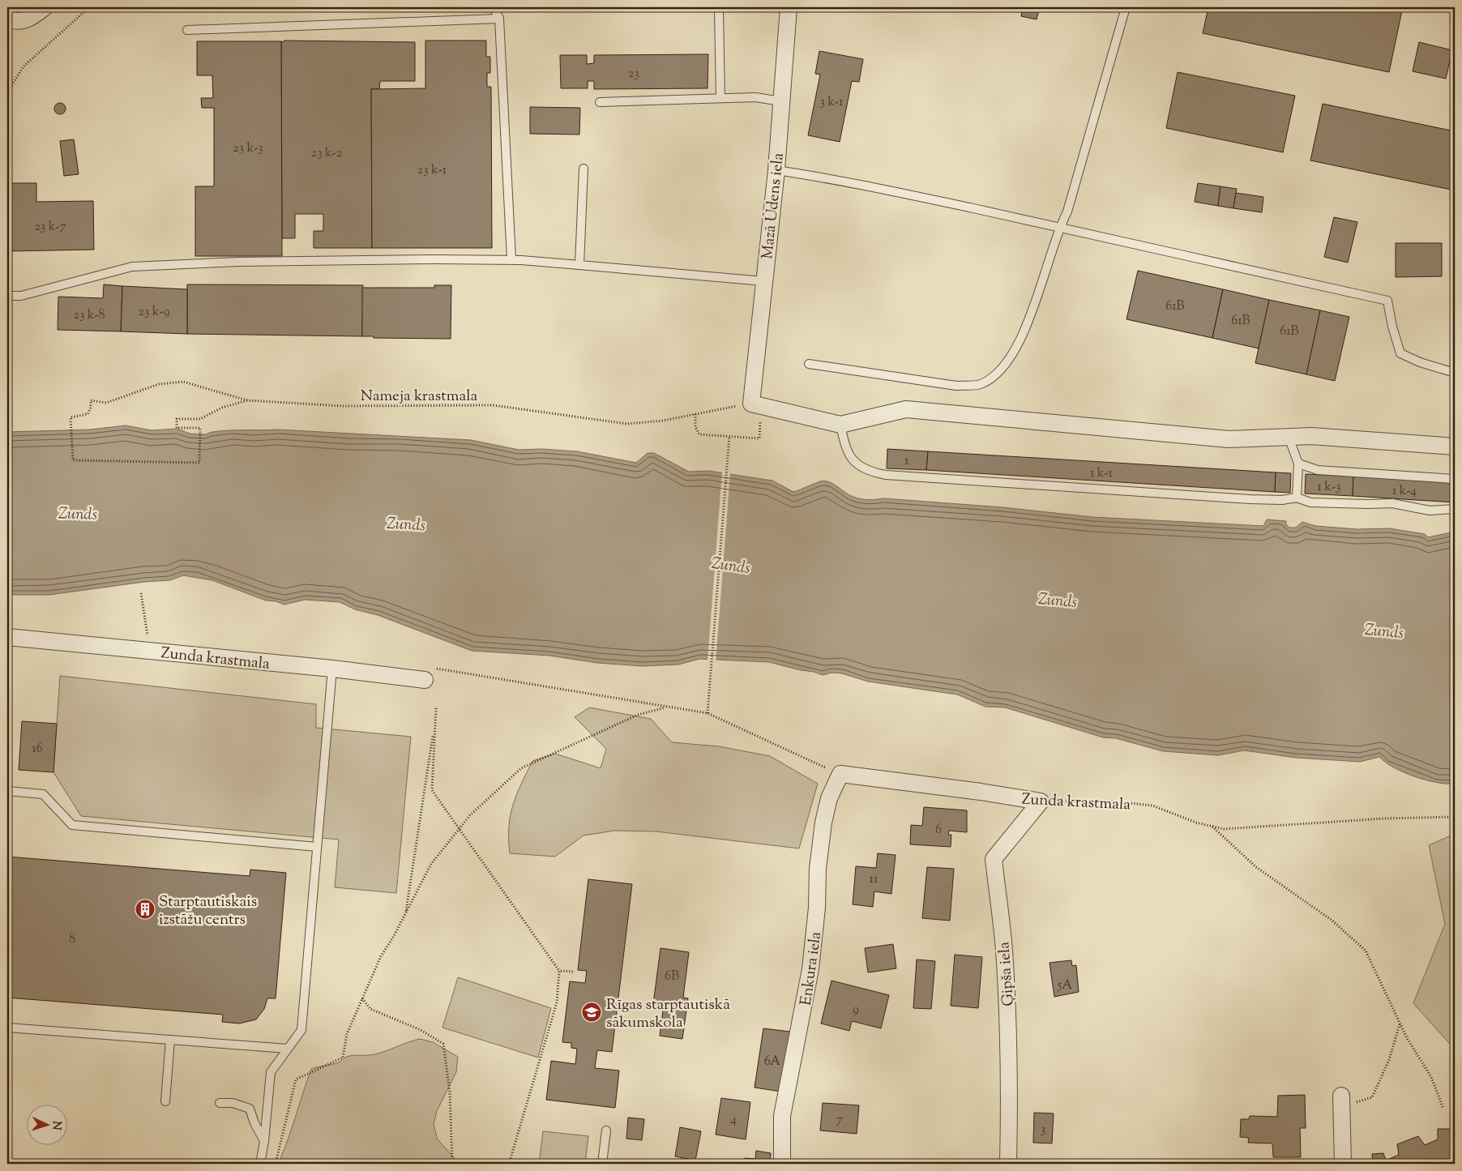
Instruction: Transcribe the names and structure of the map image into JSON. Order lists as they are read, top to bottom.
{
  "streets": {
    "street": [
      "Mazā Ūdens iela",
      "Zunda krastmala",
      "Enkura iela",
      "Ģipša iela"
    ],
    "path": ["Nameja krastmala"]
  },
  "crossings": [
    ["Mazā Ūdens iela", "Nameja krastmala"],
    ["Zunda krastmala", "Enkura iela"],
    ["Zunda krastmala", "Ģipša iela"]
  ],
  "water": ["Zunds"],
  "places": {
    "building": ["Starptautiskais izstāžu centrs"],
    "school or university": ["Rīgas starptautiskā sākumskola"]
  },
  "house_numbers": [
    "23",
    "3 k-1",
    "23 k-3",
    "23 k-2",
    "23 k-1",
    "23 k-7",
    "61B",
    "23 k-9",
    "23 k-8",
    "61B",
    "61B",
    "1",
    "1 k-1",
    "1 k-3",
    "1 k-4",
    "16",
    "6",
    "11",
    "8",
    "6B",
    "5A",
    "9",
    "6A",
    "4",
    "7",
    "3"
  ],
  "north": "right"
}
